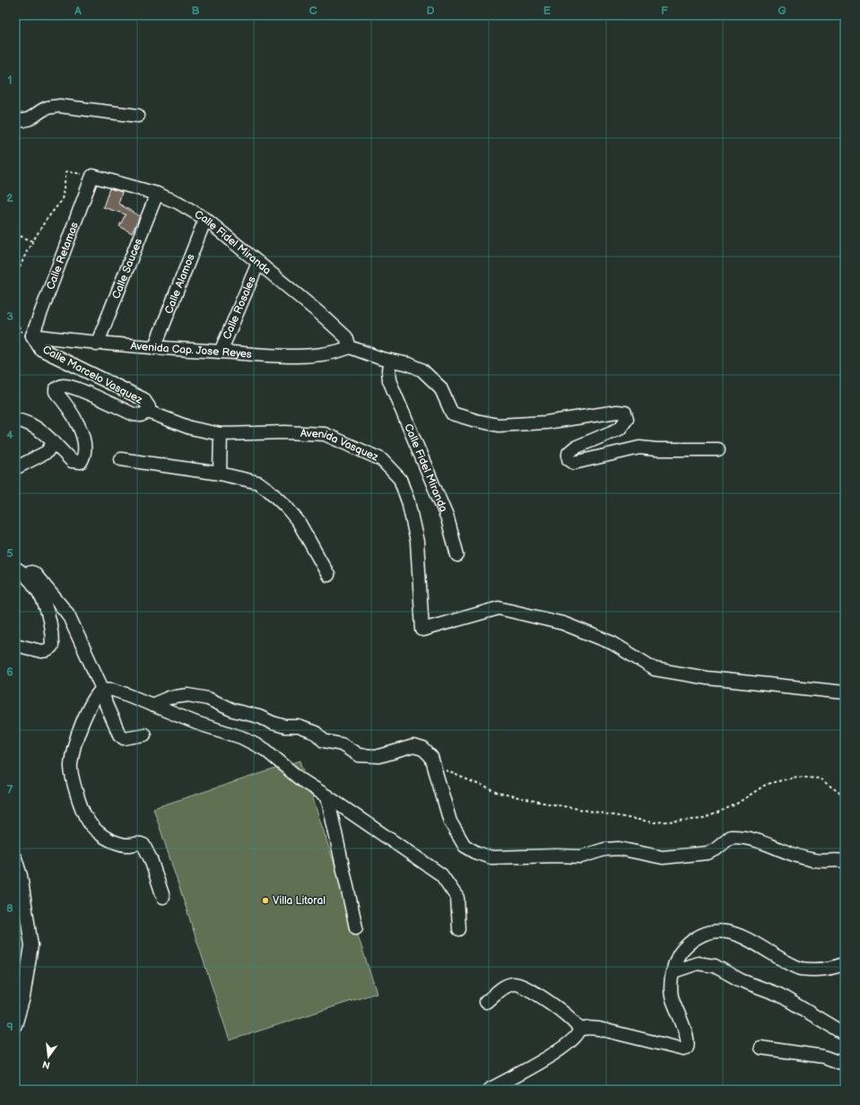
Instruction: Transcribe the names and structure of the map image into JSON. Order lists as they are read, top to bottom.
{
  "streets": {
    "street": [
      "Calle Fidel Miranda",
      "Calle Retamas",
      "Calle Sauces",
      "Calle Alamos",
      "Calle Rosales",
      "Avenida Cap. Jose Reyes",
      "Calle Marcelo Vasquez",
      "Avenida Vasquez"
    ]
  },
  "crossings": [
    ["Calle Fidel Miranda", "Calle Retamas"],
    ["Calle Fidel Miranda", "Calle Sauces"],
    ["Calle Fidel Miranda", "Calle Alamos"],
    ["Calle Fidel Miranda", "Calle Rosales"],
    ["Calle Fidel Miranda", "Avenida Cap. Jose Reyes"],
    ["Calle Retamas", "Avenida Cap. Jose Reyes"],
    ["Calle Retamas", "Calle Marcelo Vasquez"],
    ["Calle Sauces", "Avenida Cap. Jose Reyes"],
    ["Calle Alamos", "Avenida Cap. Jose Reyes"],
    ["Calle Rosales", "Avenida Cap. Jose Reyes"],
    ["Avenida Cap. Jose Reyes", "Calle Marcelo Vasquez"],
    ["Calle Marcelo Vasquez", "Avenida Vasquez"]
  ],
  "places": ["Villa Litoral"],
  "north": "bottom",
  "grid": {
    "columns": [
      "A",
      "B",
      "C",
      "D",
      "E",
      "F",
      "G"
    ],
    "rows": [
      "1",
      "2",
      "3",
      "4",
      "5",
      "6",
      "7",
      "8",
      "9"
    ]
  }
}
